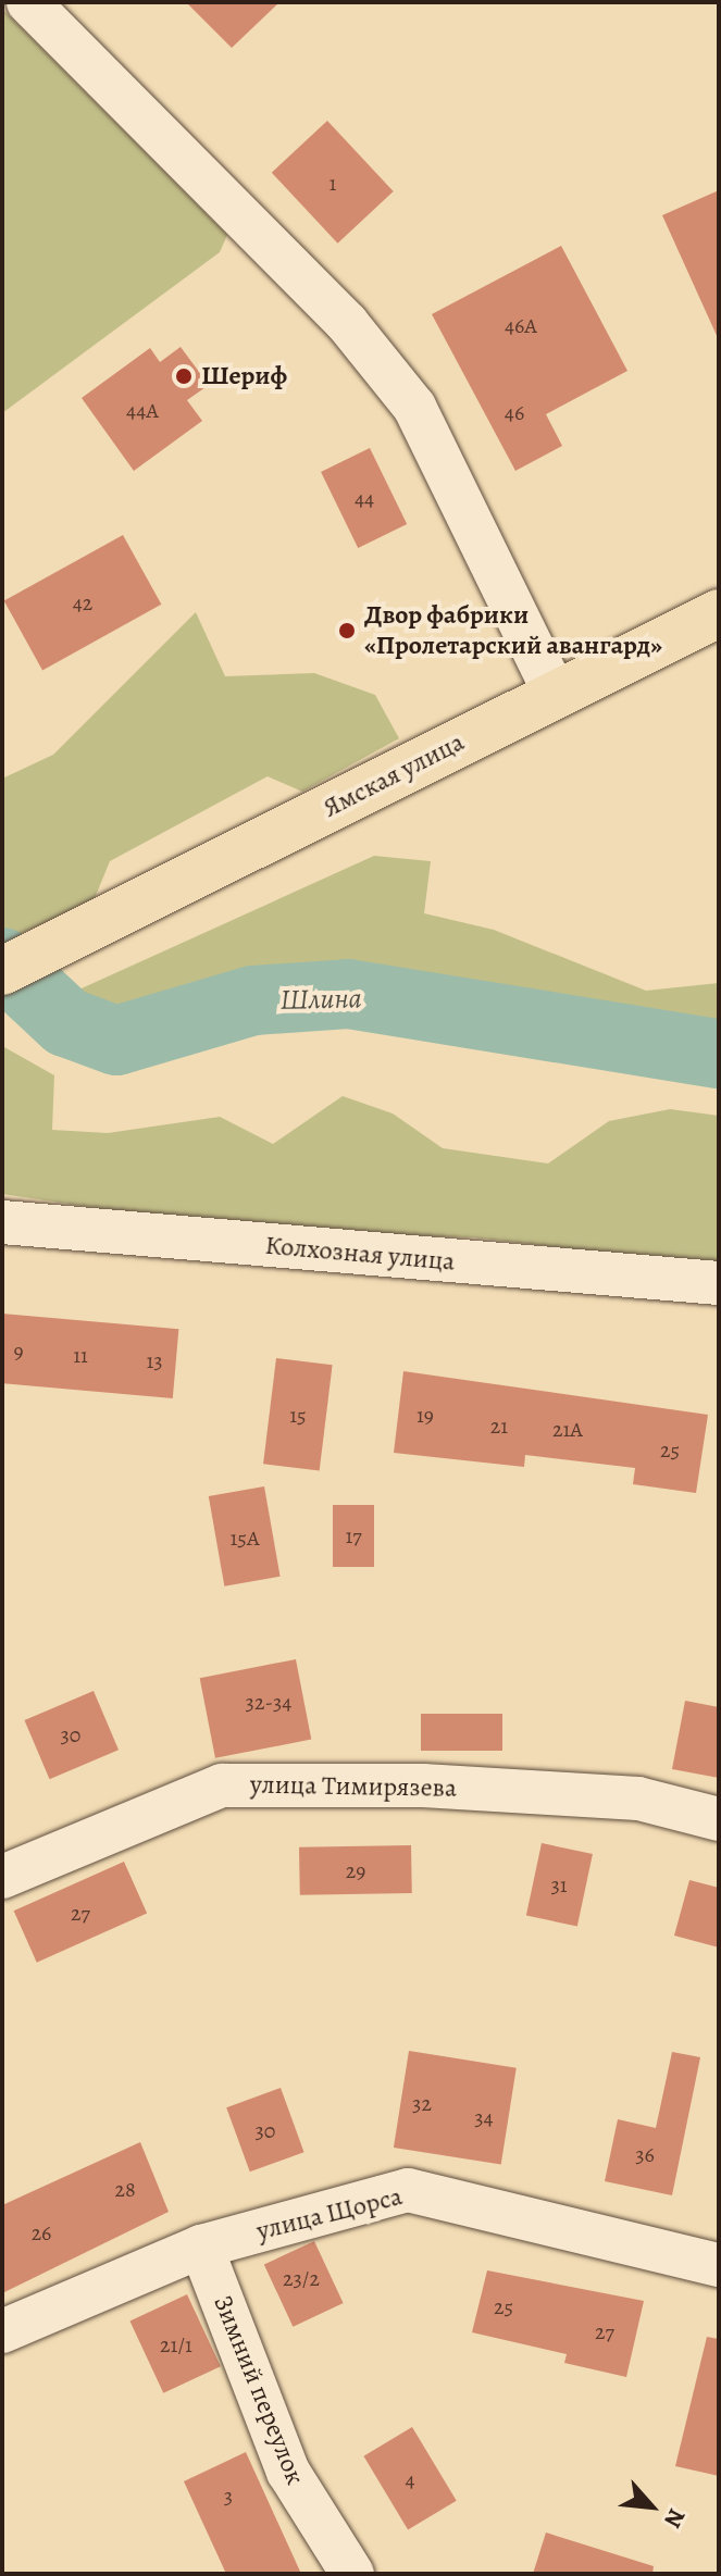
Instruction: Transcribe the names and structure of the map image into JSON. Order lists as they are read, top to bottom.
{
  "streets": {
    "highway": ["Ямская улица"],
    "street": [
      "Колхозная улица",
      "улица Тимирязева",
      "улица Щорса",
      "Зимний переулок"
    ]
  },
  "crossings": [
    ["улица Щорса", "Зимний переулок"]
  ],
  "water": ["Шлина"],
  "places": ["Шериф", "Двор фабрики «Пролетарский авангард»"],
  "house_numbers": [
    "1",
    "46А",
    "44А",
    "46",
    "44",
    "42",
    "9",
    "11",
    "13",
    "15",
    "19",
    "21",
    "21А",
    "25",
    "17",
    "15А",
    "32-34",
    "30",
    "29",
    "31",
    "27",
    "32",
    "34",
    "30",
    "36",
    "28",
    "26",
    "23/2",
    "25",
    "27",
    "21/1",
    "4",
    "3"
  ],
  "north": "bottom right"
}
